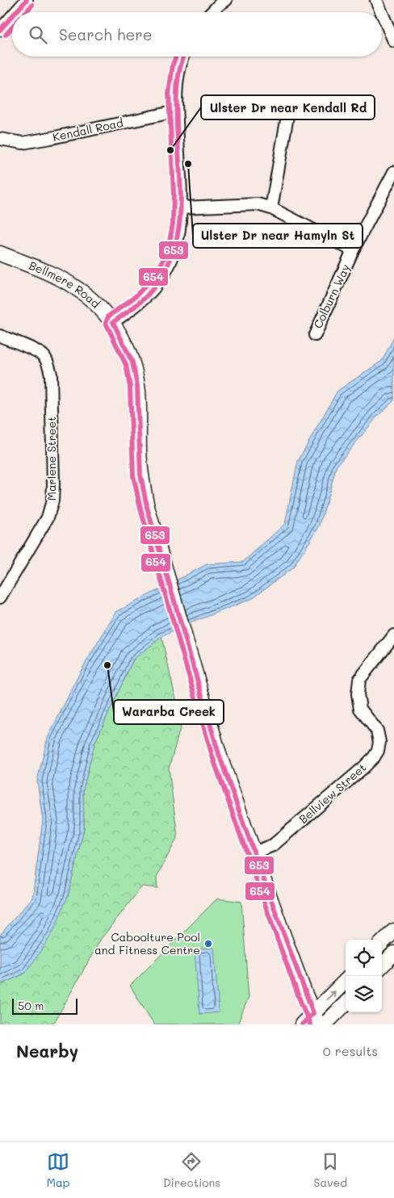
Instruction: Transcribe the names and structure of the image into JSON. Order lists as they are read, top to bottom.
{
  "streets": {
    "main road": ["Bellmere Road"],
    "street": [
      "Kendall Road",
      "Colburn Way",
      "Marlene Street",
      "Bellview Street"
    ]
  },
  "crossings": [
    ["Bellmere Road", "Bellview Street"]
  ],
  "places": [
    "Ulster Dr near Kendall Rd",
    "Ulster Dr near Hamyln St",
    "Wararba Creek",
    "Caboolture Pool and Fitness Centre"
  ],
  "lines": ["transit line 653", "transit line 654"],
  "scale_bar": "50 m",
  "page": {
    "search": "Search here",
    "scale": "50 m",
    "heading": ["Nearby", "0 results"],
    "nav": ["Map", "Directions", "Saved"]
  }
}
